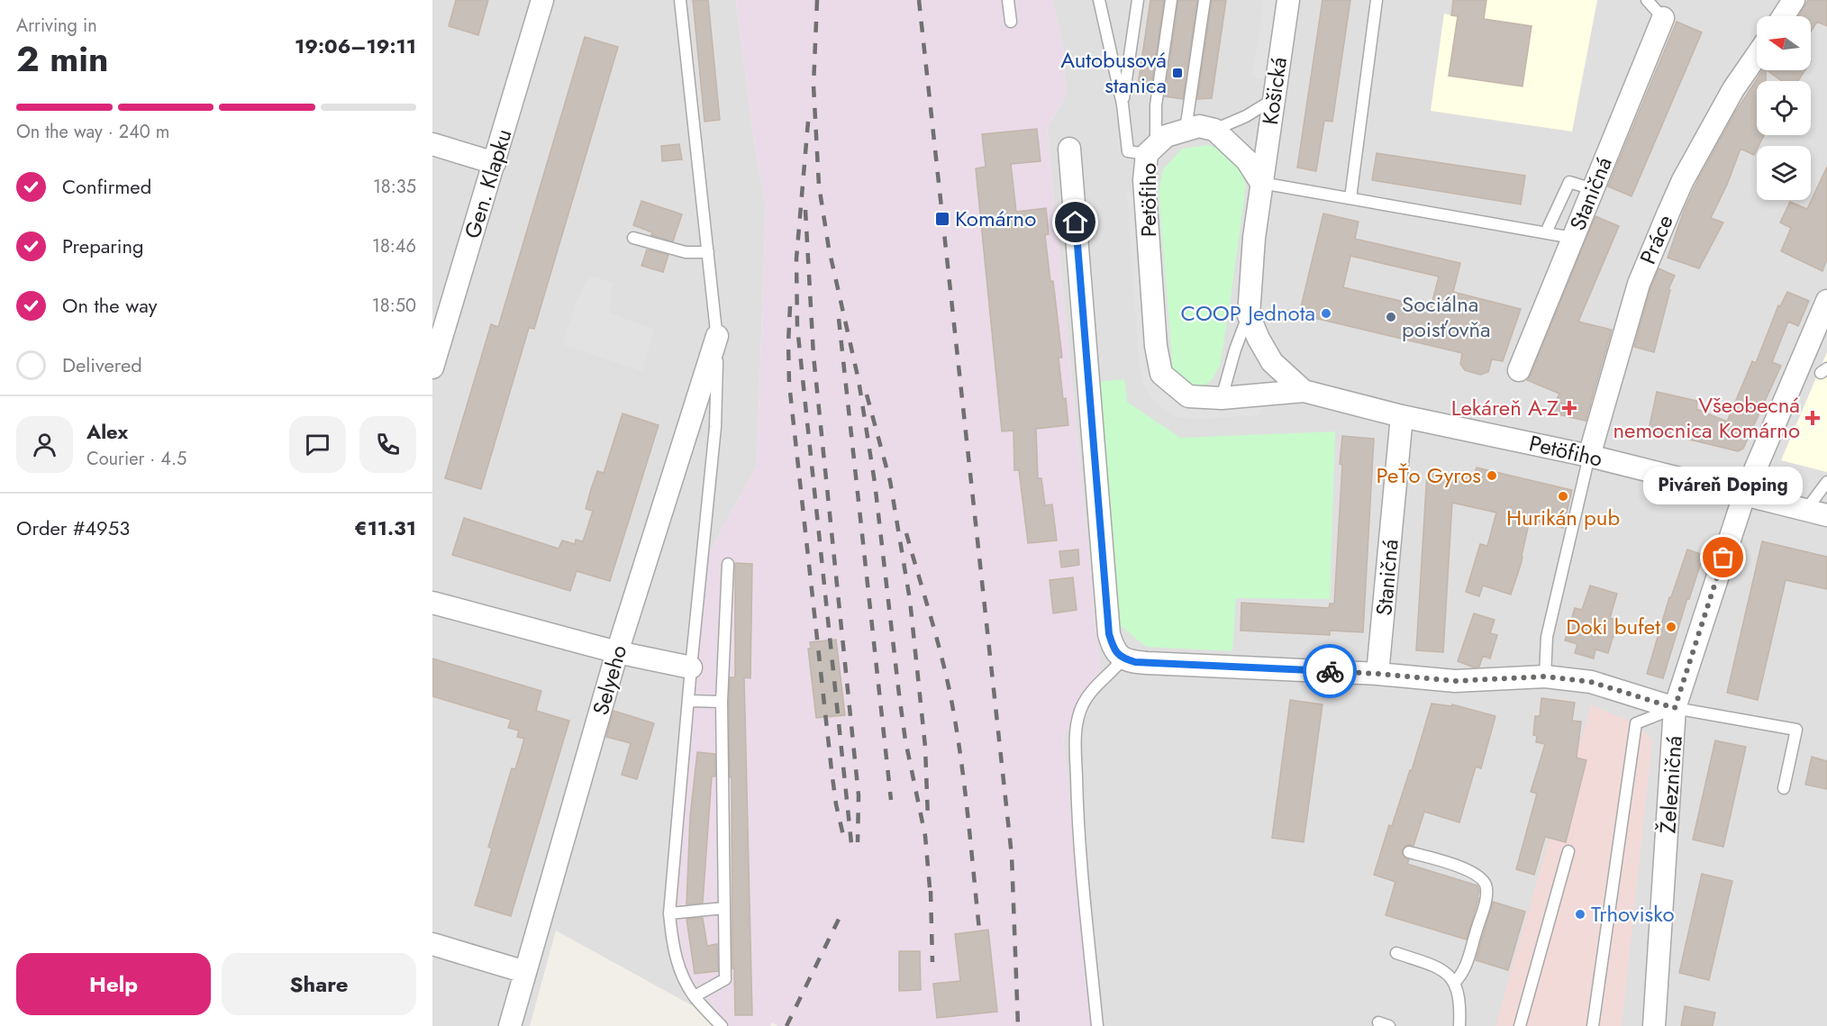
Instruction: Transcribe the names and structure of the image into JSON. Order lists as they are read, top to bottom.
{
  "streets": {
    "street": [
      "Košická",
      "Gen. Klapku",
      "Staničná",
      "Petöfiho",
      "Práce",
      "Selyeho",
      "Železničná"
    ]
  },
  "crossings": [
    ["Košická", "Petöfiho"],
    ["Staničná", "Petöfiho"],
    ["Staničná", "Železničná"],
    ["Petöfiho", "Práce"]
  ],
  "places": {
    "transit": ["Autobusová stanica", "Komárno"],
    "other": [
      "COOP Jednota",
      "Sociálna poisťovňa",
      "PeŤo Gyros",
      "Hurikán pub",
      "Piváreň Doping",
      "Doki bufet",
      "Trhovisko"
    ],
    "health": ["Lekáreň A-Z", "Všeobecná nemocnica Komárno"]
  },
  "north": "left",
  "page": {
    "heading": ["2 min", "Arriving in", "19:06–19:11"],
    "panel": [
      "Alex",
      "Courier · 4.5",
      "Order #4953",
      "€11.31"
    ],
    "bar": "On the way · 240 m",
    "list": [
      ["Confirmed", "18:35"],
      ["Preparing", "18:46"],
      ["On the way", "18:50"],
      "Delivered"
    ],
    "bubble": "Piváreň Doping",
    "buttons": ["Help", "Share"]
  }
}
